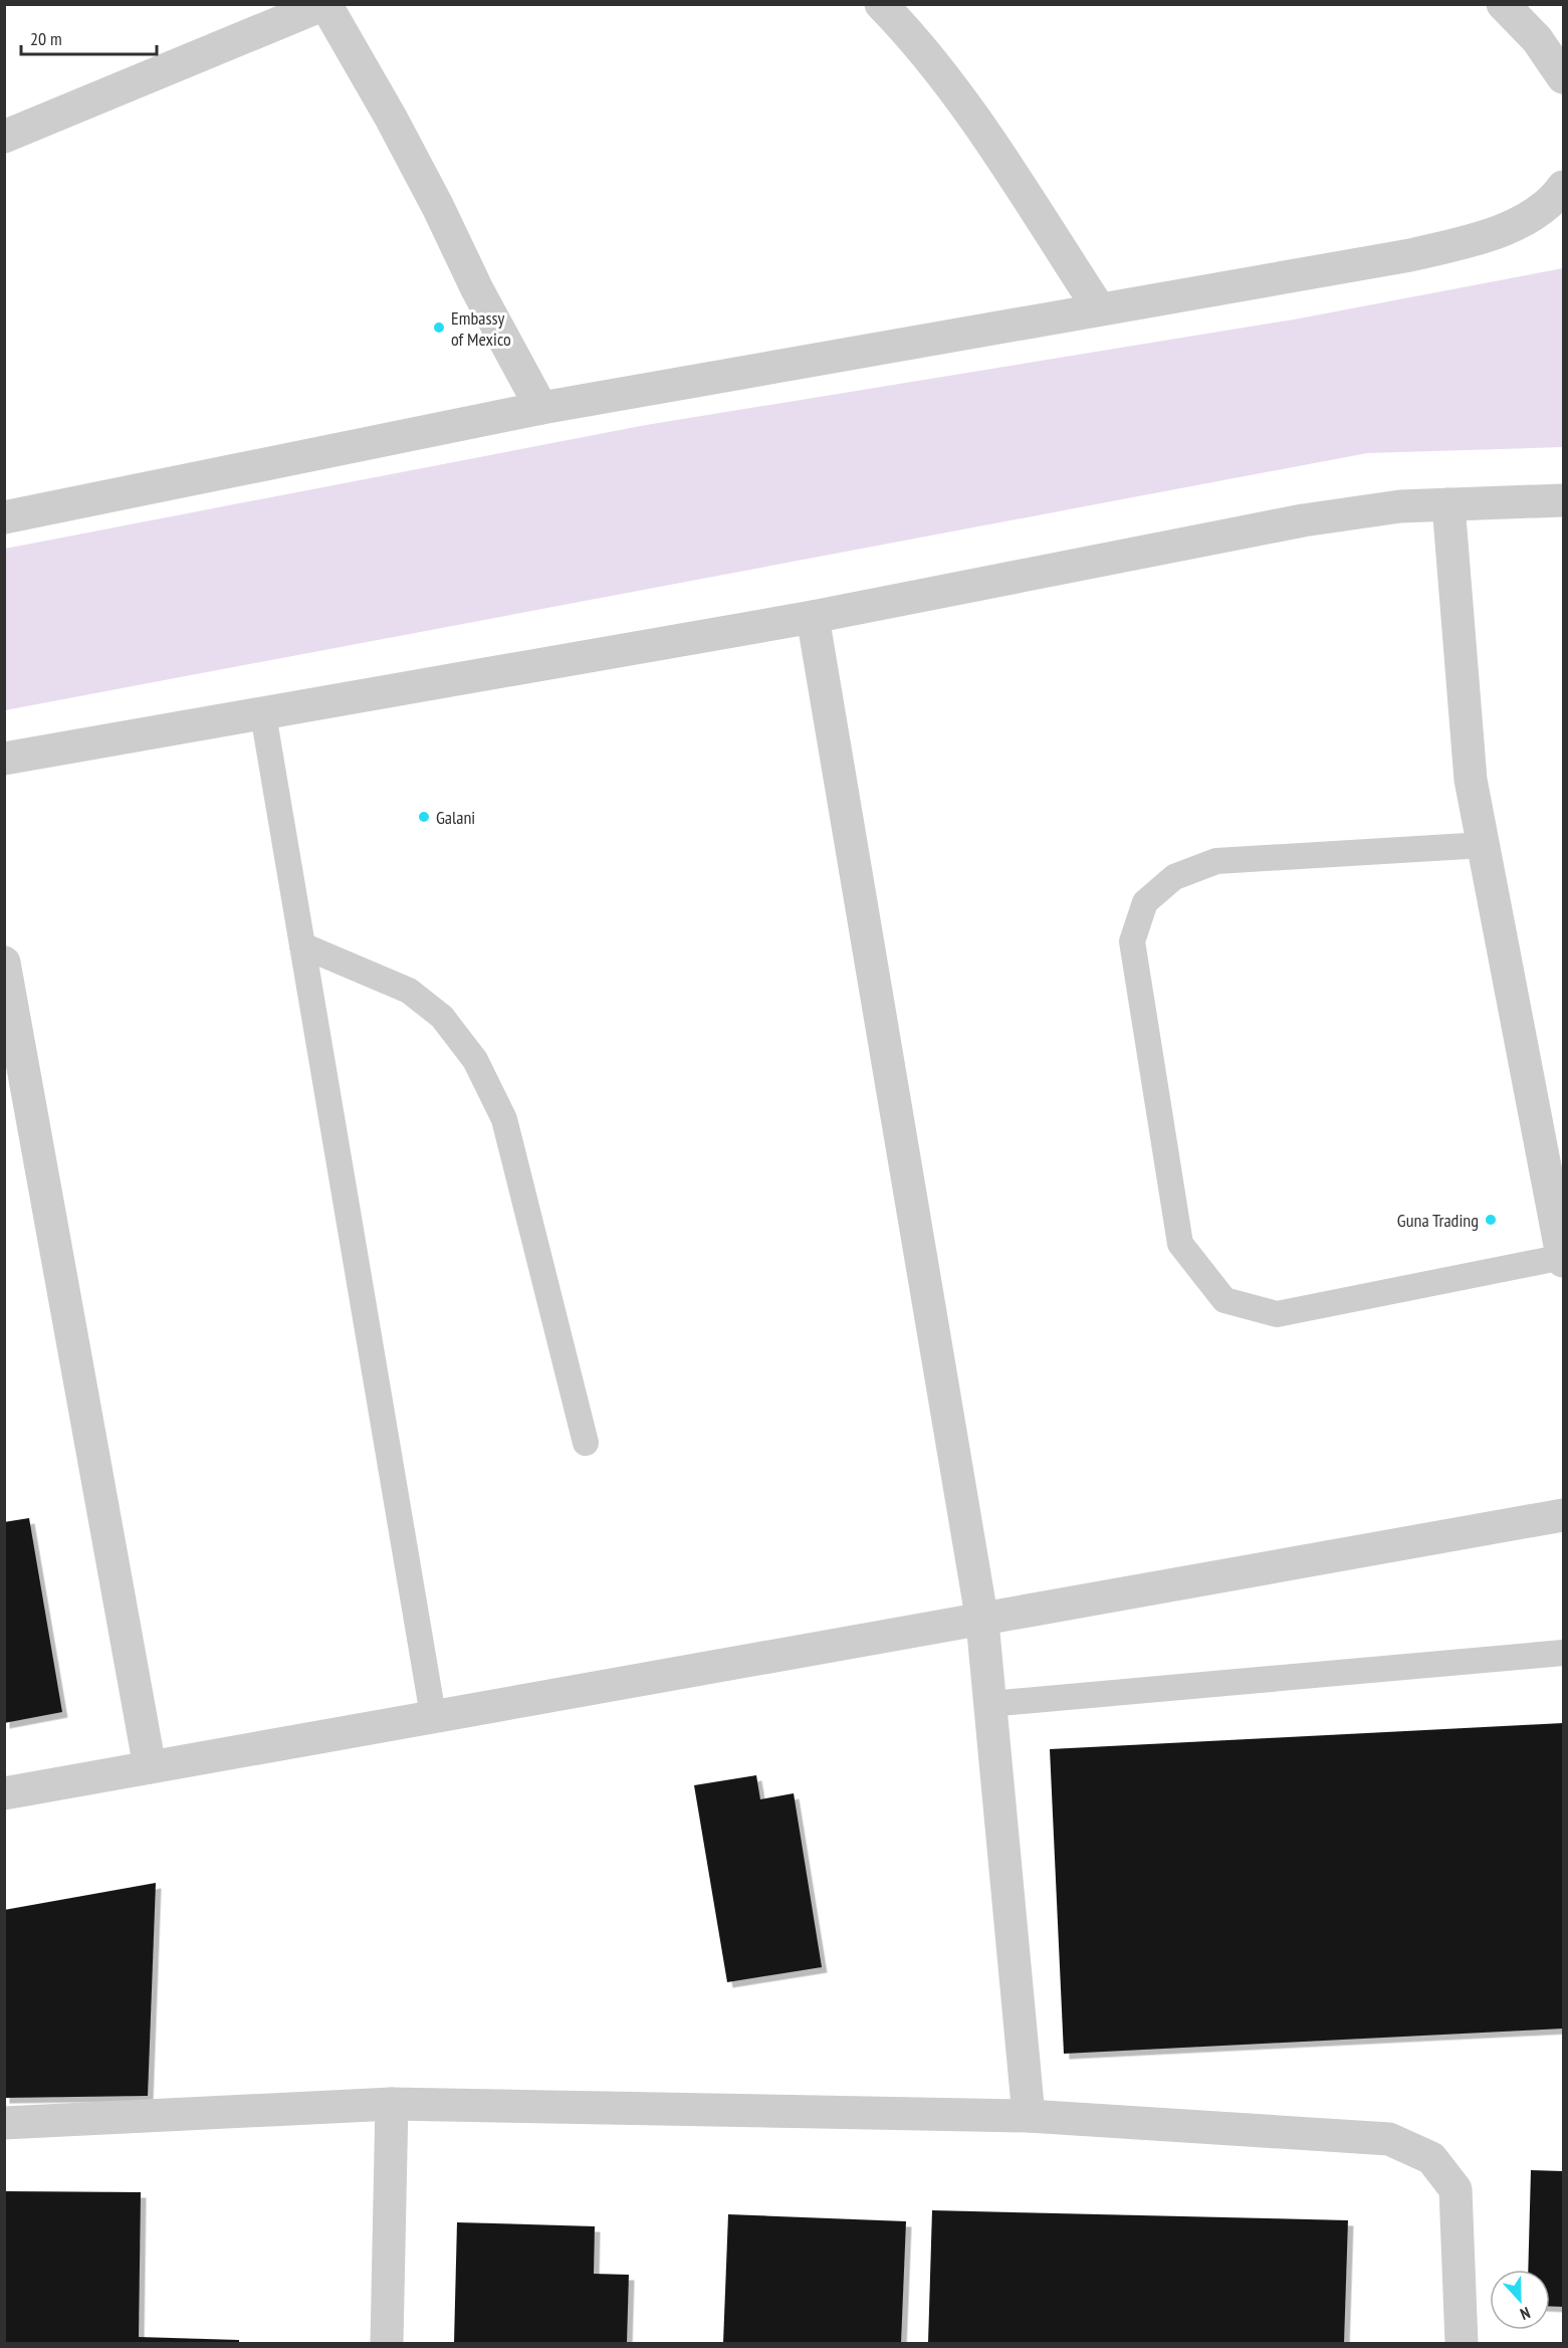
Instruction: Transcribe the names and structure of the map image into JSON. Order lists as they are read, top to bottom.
{
  "places": ["Embassy of Mexico", "Galani", "Guna Trading"],
  "scale_bar": "20 m",
  "north": "bottom"
}
